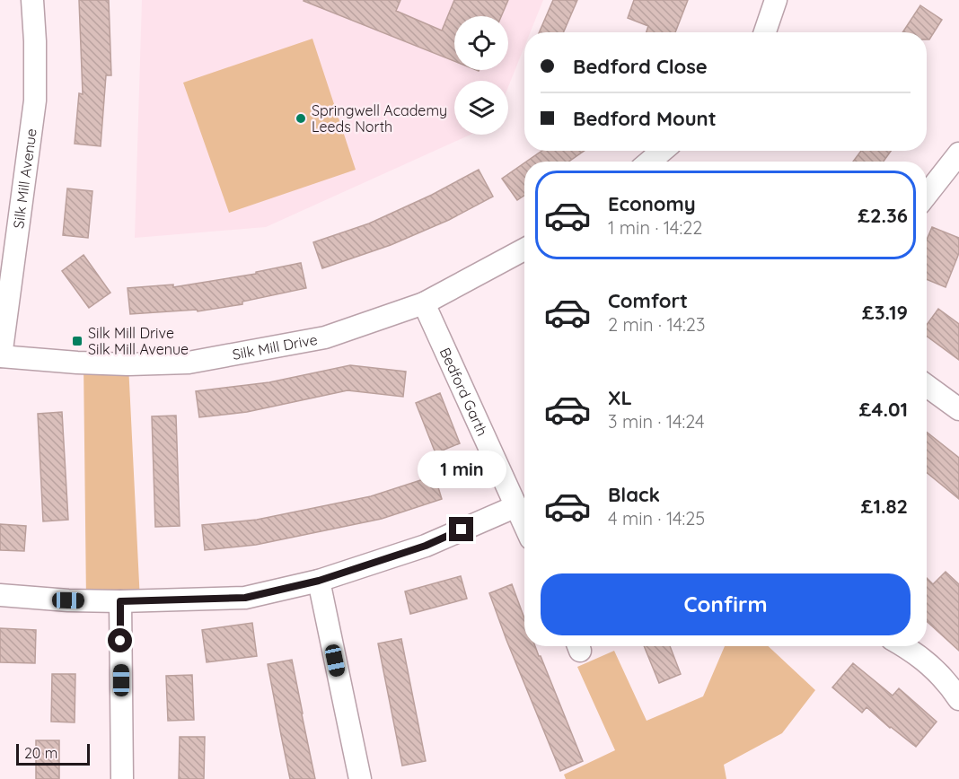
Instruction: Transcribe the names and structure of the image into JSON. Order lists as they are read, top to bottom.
{
  "streets": {
    "street": ["Silk Mill Avenue", "Silk Mill Drive", "Bedford Garth"]
  },
  "crossings": [
    ["Silk Mill Avenue", "Silk Mill Drive"],
    ["Silk Mill Drive", "Bedford Garth"]
  ],
  "places": {
    "other": ["Springwell Academy Leeds North"],
    "transit": ["Silk Mill Drive Silk Mill Avenue"]
  },
  "scale_bar": "20 m",
  "page": {
    "banner": ["Bedford Close", "Bedford Mount"],
    "list": [
      {
        "name": "Economy",
        "note": "1 min · 14:22",
        "value": "£2.36"
      },
      {
        "name": "Comfort",
        "note": "2 min · 14:23",
        "value": "£3.19"
      },
      {
        "name": "XL",
        "note": "3 min · 14:24",
        "value": "£4.01"
      },
      {
        "name": "Black",
        "note": "4 min · 14:25",
        "value": "£1.82"
      }
    ],
    "bubble": "1 min",
    "buttons": "Confirm",
    "scale": "20 m"
  }
}
